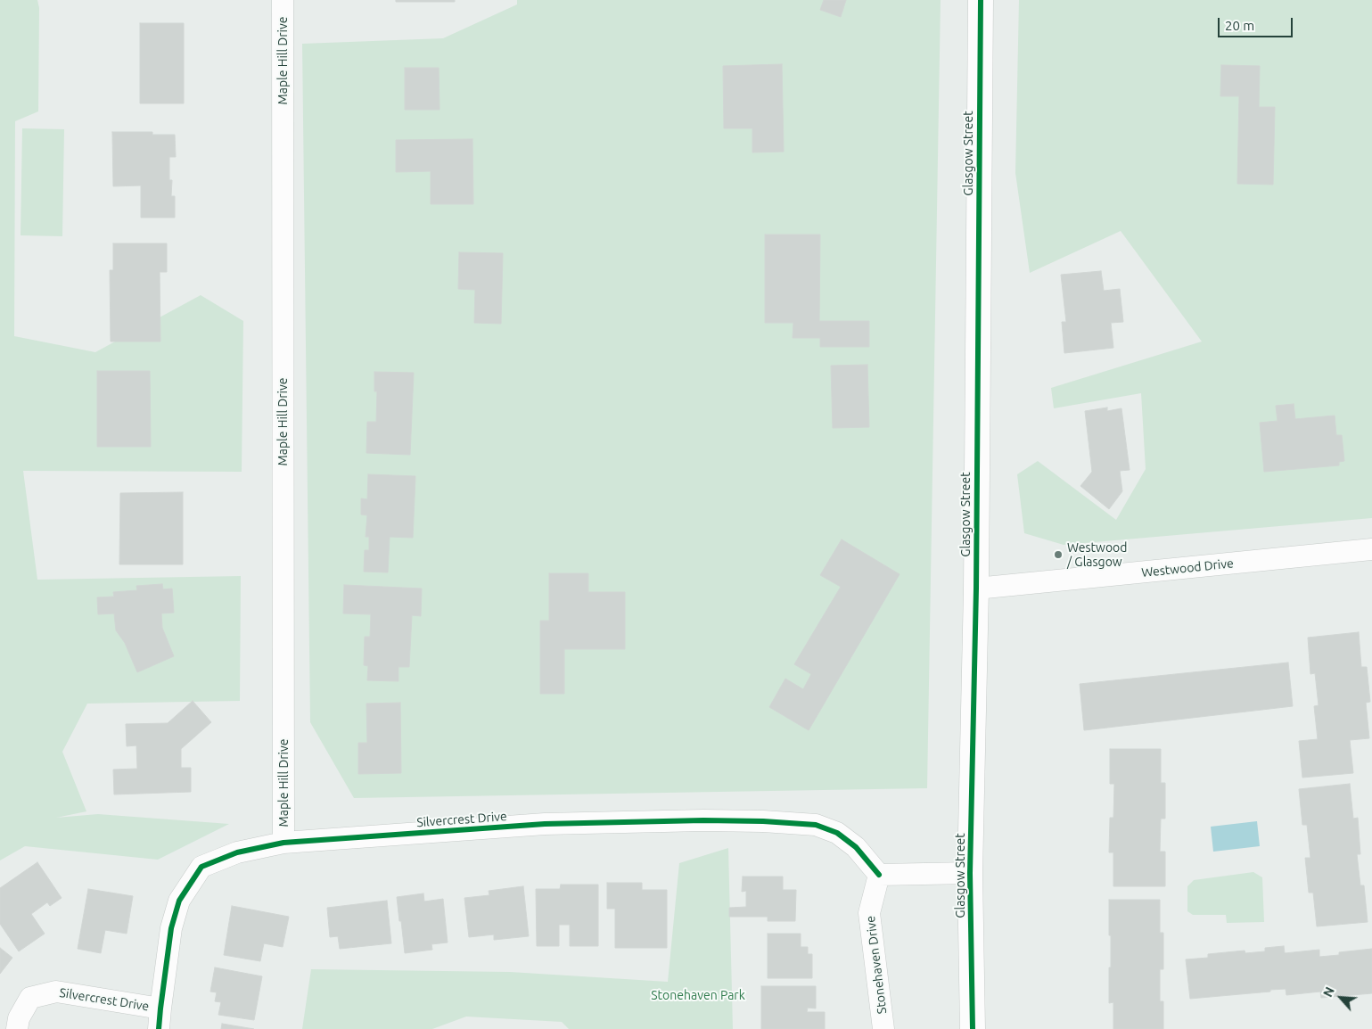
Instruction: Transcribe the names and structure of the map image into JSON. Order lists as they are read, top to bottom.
{
  "streets": {
    "street": [
      "Maple Hill Drive",
      "Glasgow Street",
      "Westwood Drive",
      "Silvercrest Drive",
      "Stonehaven Drive"
    ]
  },
  "crossings": [
    ["Maple Hill Drive", "Silvercrest Drive"],
    ["Glasgow Street", "Westwood Drive"],
    ["Silvercrest Drive", "Stonehaven Drive"]
  ],
  "parks": ["Stonehaven Park"],
  "places": ["Westwood / Glasgow"],
  "scale_bar": "20 m",
  "north": "top left"
}
